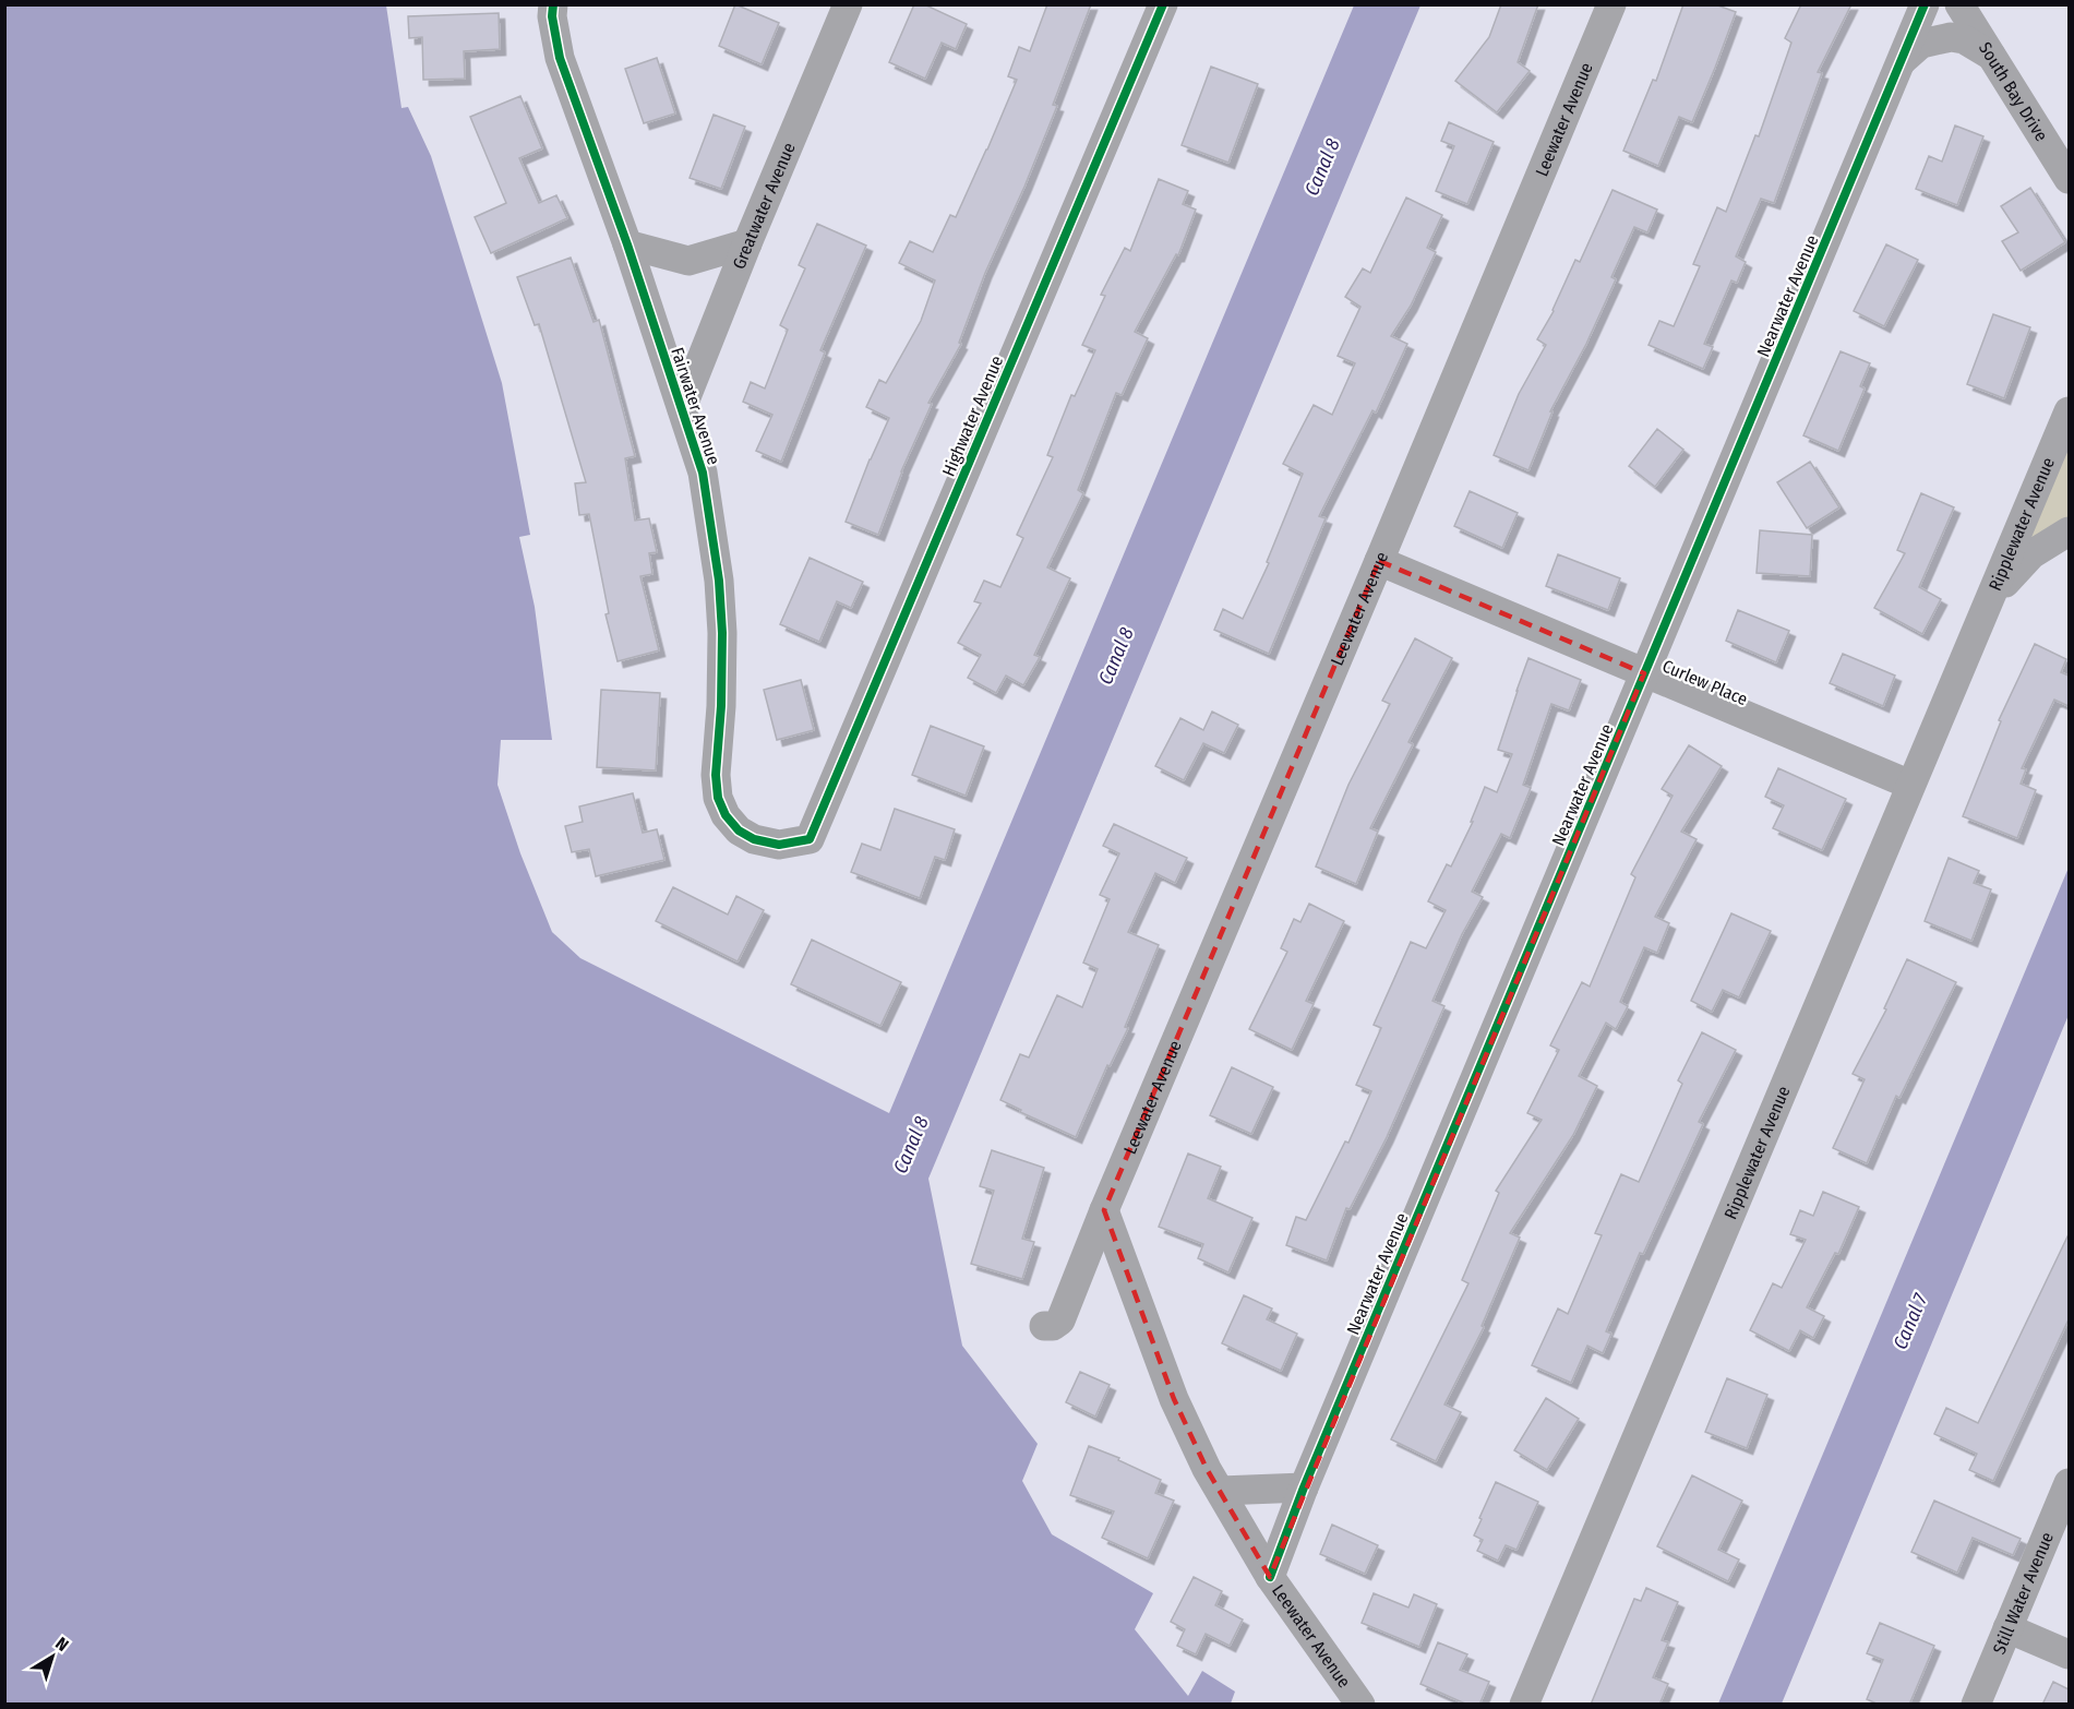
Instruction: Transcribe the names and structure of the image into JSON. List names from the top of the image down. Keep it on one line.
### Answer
{"streets":{"street":["South Bay Drive","Leewater Avenue","Greatwater Avenue","Nearwater Avenue","Fairwater Avenue","Highwater Avenue","Ripplewater Avenue","Curlew Place","Still Water Avenue"]},"crossings":[["Leewater Avenue","Nearwater Avenue"],["Leewater Avenue","Curlew Place"],["Greatwater Avenue","Fairwater Avenue"],["Nearwater Avenue","Curlew Place"],["Fairwater Avenue","Highwater Avenue"],["Ripplewater Avenue","Curlew Place"]],"water":["Canal 8","Canal 7"],"north":"top right"}
